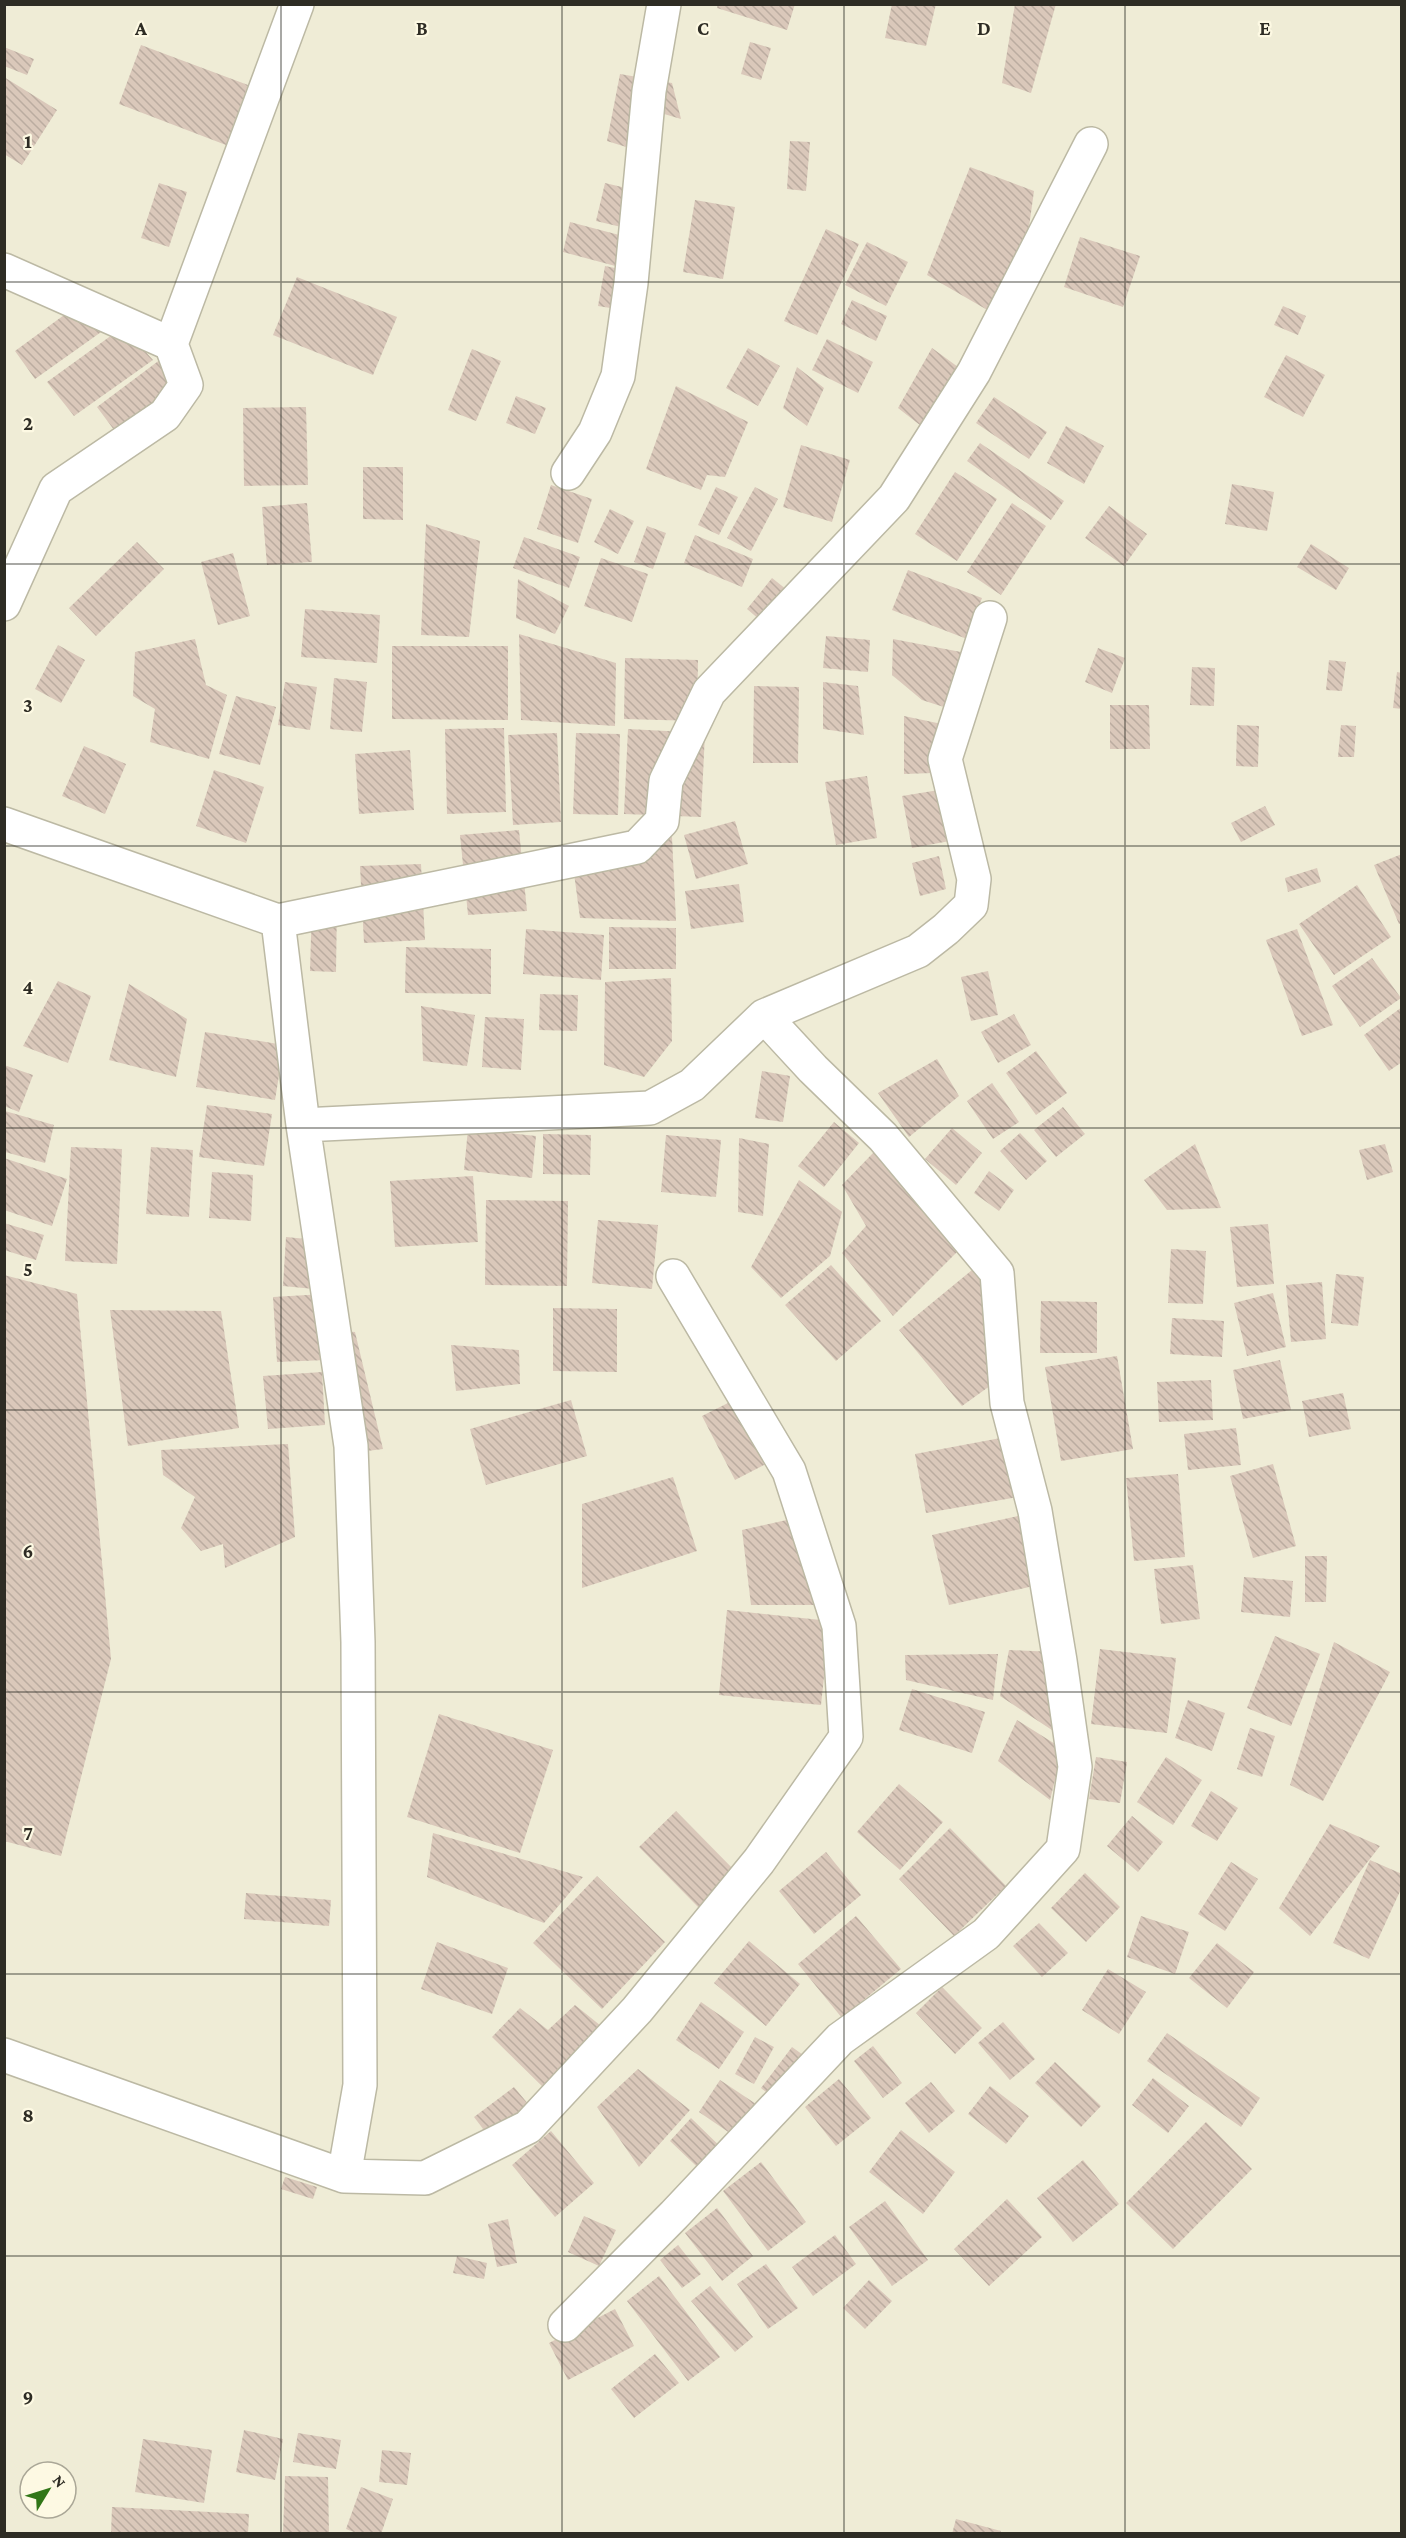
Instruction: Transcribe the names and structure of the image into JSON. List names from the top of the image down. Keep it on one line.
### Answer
{"north":"top right","grid":{"columns":["A","B","C","D","E"],"rows":["1","2","3","4","5","6","7","8","9"]}}
